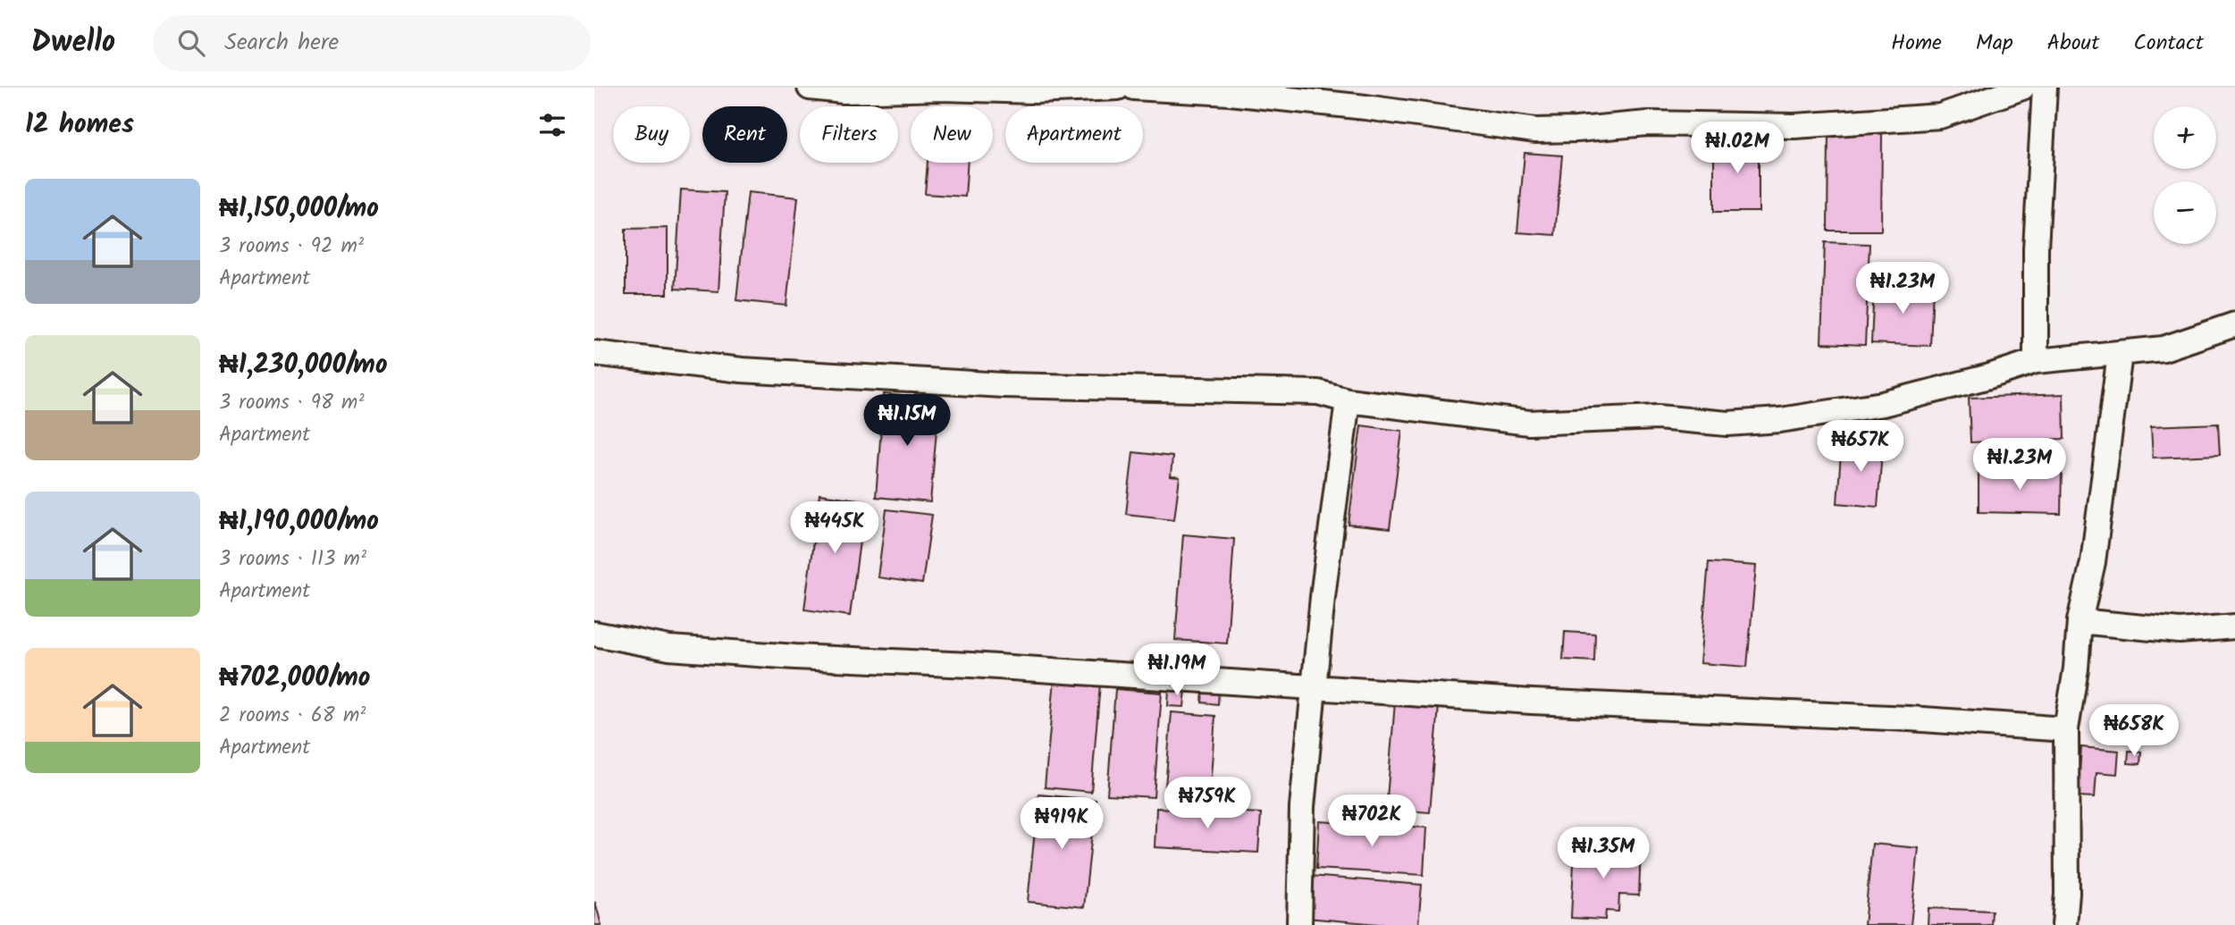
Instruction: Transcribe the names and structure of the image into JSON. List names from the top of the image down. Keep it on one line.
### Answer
{"page":{"header":"Dwello","search":"Search here","nav":["Home","Map","About","Contact"],"heading":"12 homes","map_buttons":["+","−"],"chip":["Buy","Rent","Filters","New","Apartment"],"price":["₦1.02M","₦1.23M","₦1.15M","₦657K","₦1.23M","₦445K","₦1.19M","₦658K","₦759K","₦702K","₦919K","₦1.35M"],"list":[{"name":"₦1,150,000/mo","note":"3 rooms · 92 m² · Apartment"},{"name":"₦1,230,000/mo","note":"3 rooms · 98 m² · Apartment"},{"name":"₦1,190,000/mo","note":"3 rooms · 113 m² · Apartment"},{"name":"₦702,000/mo","note":"2 rooms · 68 m² · Apartment"}]}}
